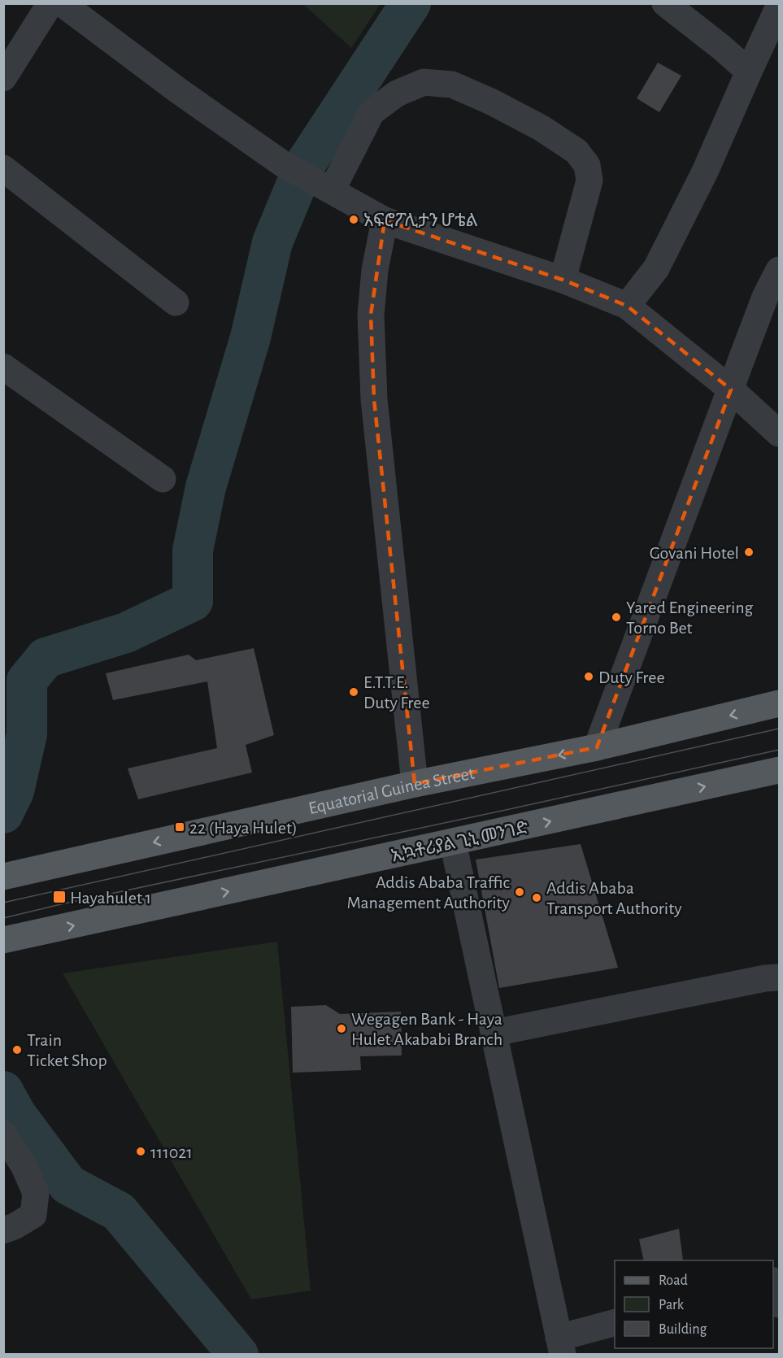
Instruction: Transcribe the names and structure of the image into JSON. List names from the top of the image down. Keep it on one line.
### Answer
{"streets":{"main road":["Equatorial Guinea Street","ኢኳቶሪያል ጊኒ መንገድ"]},"one_way":["Equatorial Guinea Street","ኢኳቶሪያል ጊኒ መንገድ"],"places":{"other":["አፍሮፖሊታን ሆቴል","Govani Hotel","Yared Engineering Torno Bet","Duty Free","E.T.T.E. Duty Free","Addis Ababa Traffic Management Authority","Addis Ababa Transport Authority","Wegagen Bank - Haya Hulet Akababi Branch","Train Ticket Shop","111021"],"transit":["22 (Haya Hulet)","Hayahulet 1"]},"legend":["Road","Park","Building"]}
